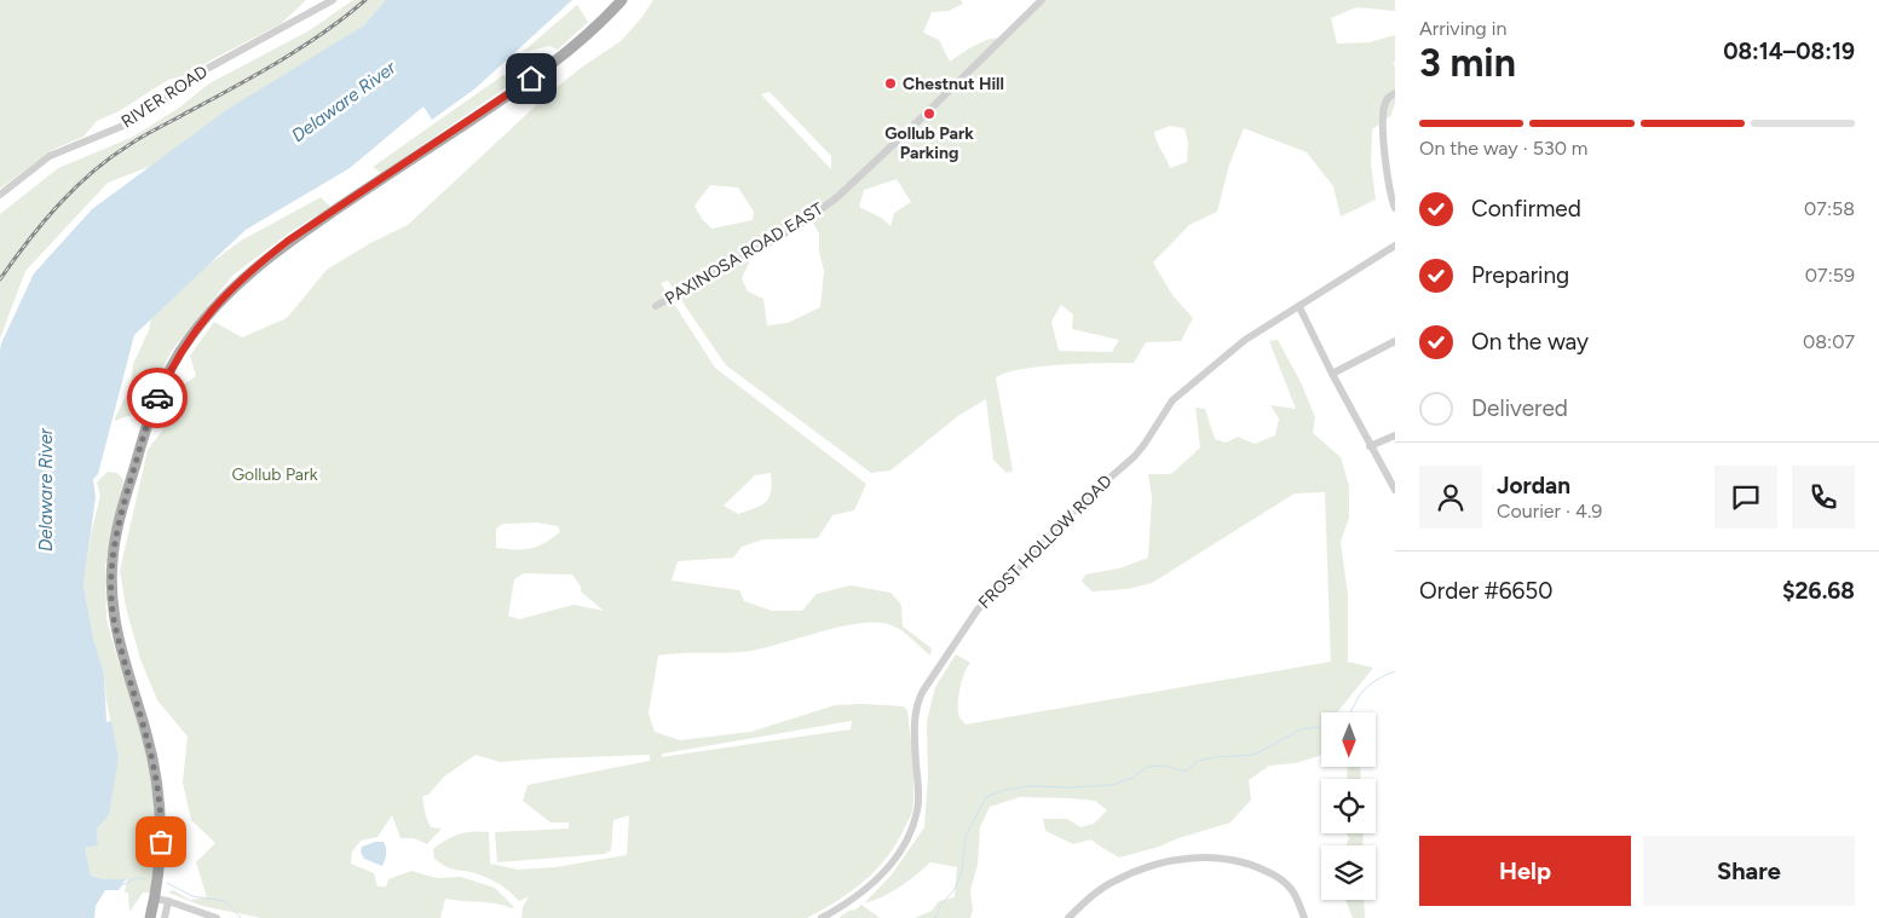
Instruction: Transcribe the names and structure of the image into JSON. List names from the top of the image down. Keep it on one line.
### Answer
{"streets":{"street":["RIVER ROAD","PAXINOSA ROAD EAST","FROST HOLLOW ROAD"]},"water":["Delaware River"],"parks":["Gollub Park"],"places":["Chestnut Hill","Gollub Park Parking"],"north":"bottom","page":{"heading":["3 min","Arriving in","08:14–08:19"],"panel":["Jordan","Courier · 4.9","Order #6650","$26.68"],"bar":"On the way · 530 m","list":[["Confirmed","07:58"],["Preparing","07:59"],["On the way","08:07"],"Delivered"],"buttons":["Help","Share"]}}
